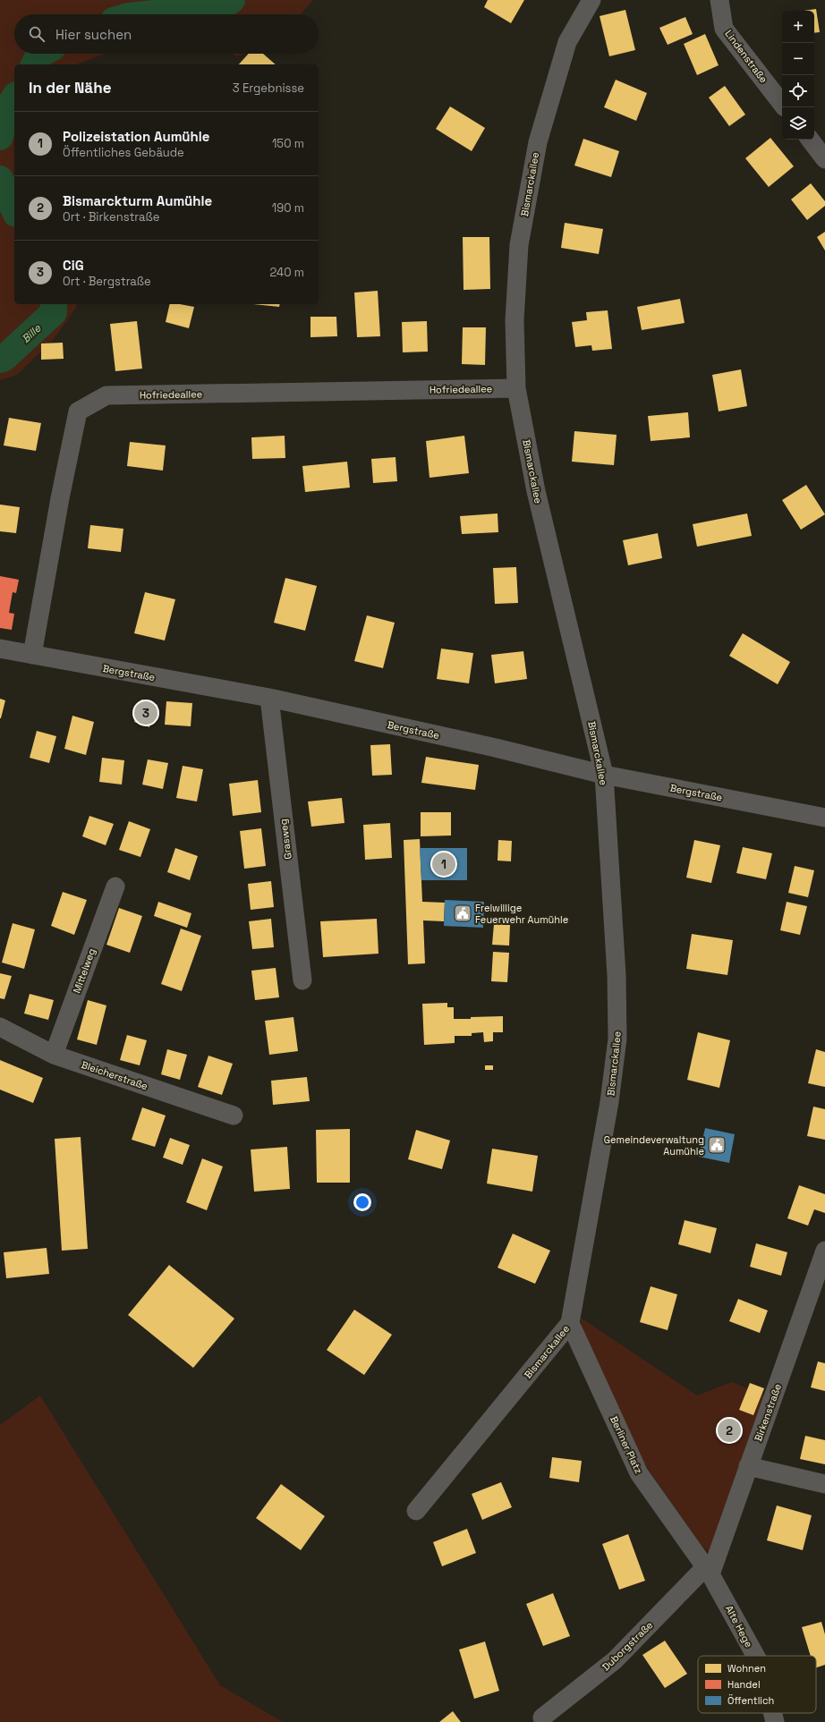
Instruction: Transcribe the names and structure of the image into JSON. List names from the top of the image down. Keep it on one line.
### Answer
{"streets":{"street":["Lindenstraße","Bismarckallee","Hofriedeallee","Bergstraße","Grasweg","Mittelweg","Bleicherstraße","Birkenstraße","Berliner Platz","Alte Hege","Duborgstraße"]},"crossings":[["Bismarckallee","Hofriedeallee"],["Bismarckallee","Bergstraße"],["Bismarckallee","Berliner Platz"],["Hofriedeallee","Bergstraße"],["Bergstraße","Grasweg"],["Mittelweg","Bleicherstraße"],["Birkenstraße","Berliner Platz"],["Birkenstraße","Alte Hege"],["Birkenstraße","Duborgstraße"],["Berliner Platz","Alte Hege"],["Berliner Platz","Duborgstraße"],["Alte Hege","Duborgstraße"]],"water":["Bille"],"places":{"public building":["Freiwillige Feuerwehr Aumühle","Gemeindeverwaltung Aumühle"]},"legend":["Wohnen","Handel","Öffentlich"],"page":{"map_buttons":["+","−"],"search":"Hier suchen","heading":["In der Nähe","3 Ergebnisse"],"list":[{"mark":"1","name":"Polizeistation Aumühle","note":"Öffentliches Gebäude","value":"150 m"},{"mark":"2","name":"Bismarckturm Aumühle","note":"Ort · Birkenstraße","value":"190 m"},{"mark":"3","name":"CiG","note":"Ort · Bergstraße","value":"240 m"}],"pins":["3","1","2"]}}
